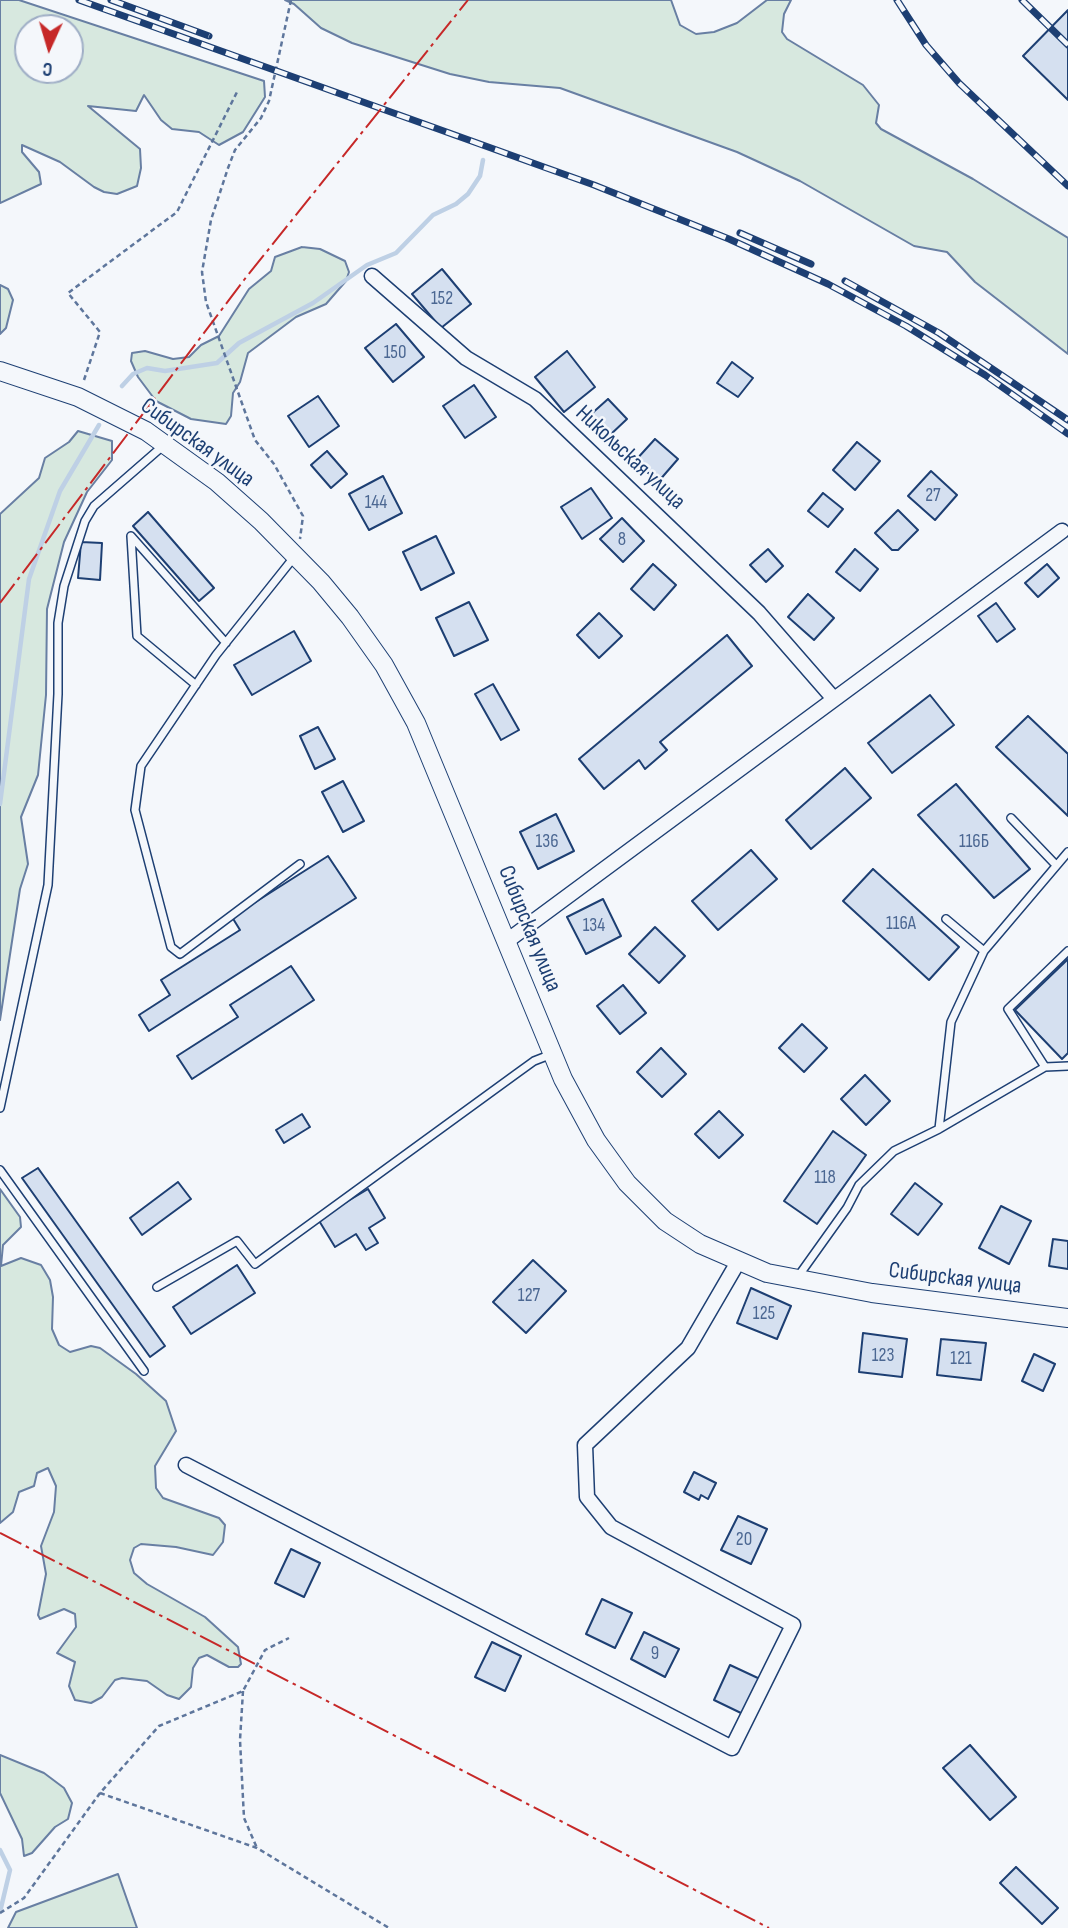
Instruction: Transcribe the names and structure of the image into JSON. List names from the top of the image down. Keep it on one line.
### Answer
{"streets":{"street":["Сибирская улица","Никольская улица"]},"house_numbers":["152","150","27","144","8","136","116Б","116А","134","118","127","125","123","121","20","9"],"north":"bottom"}
